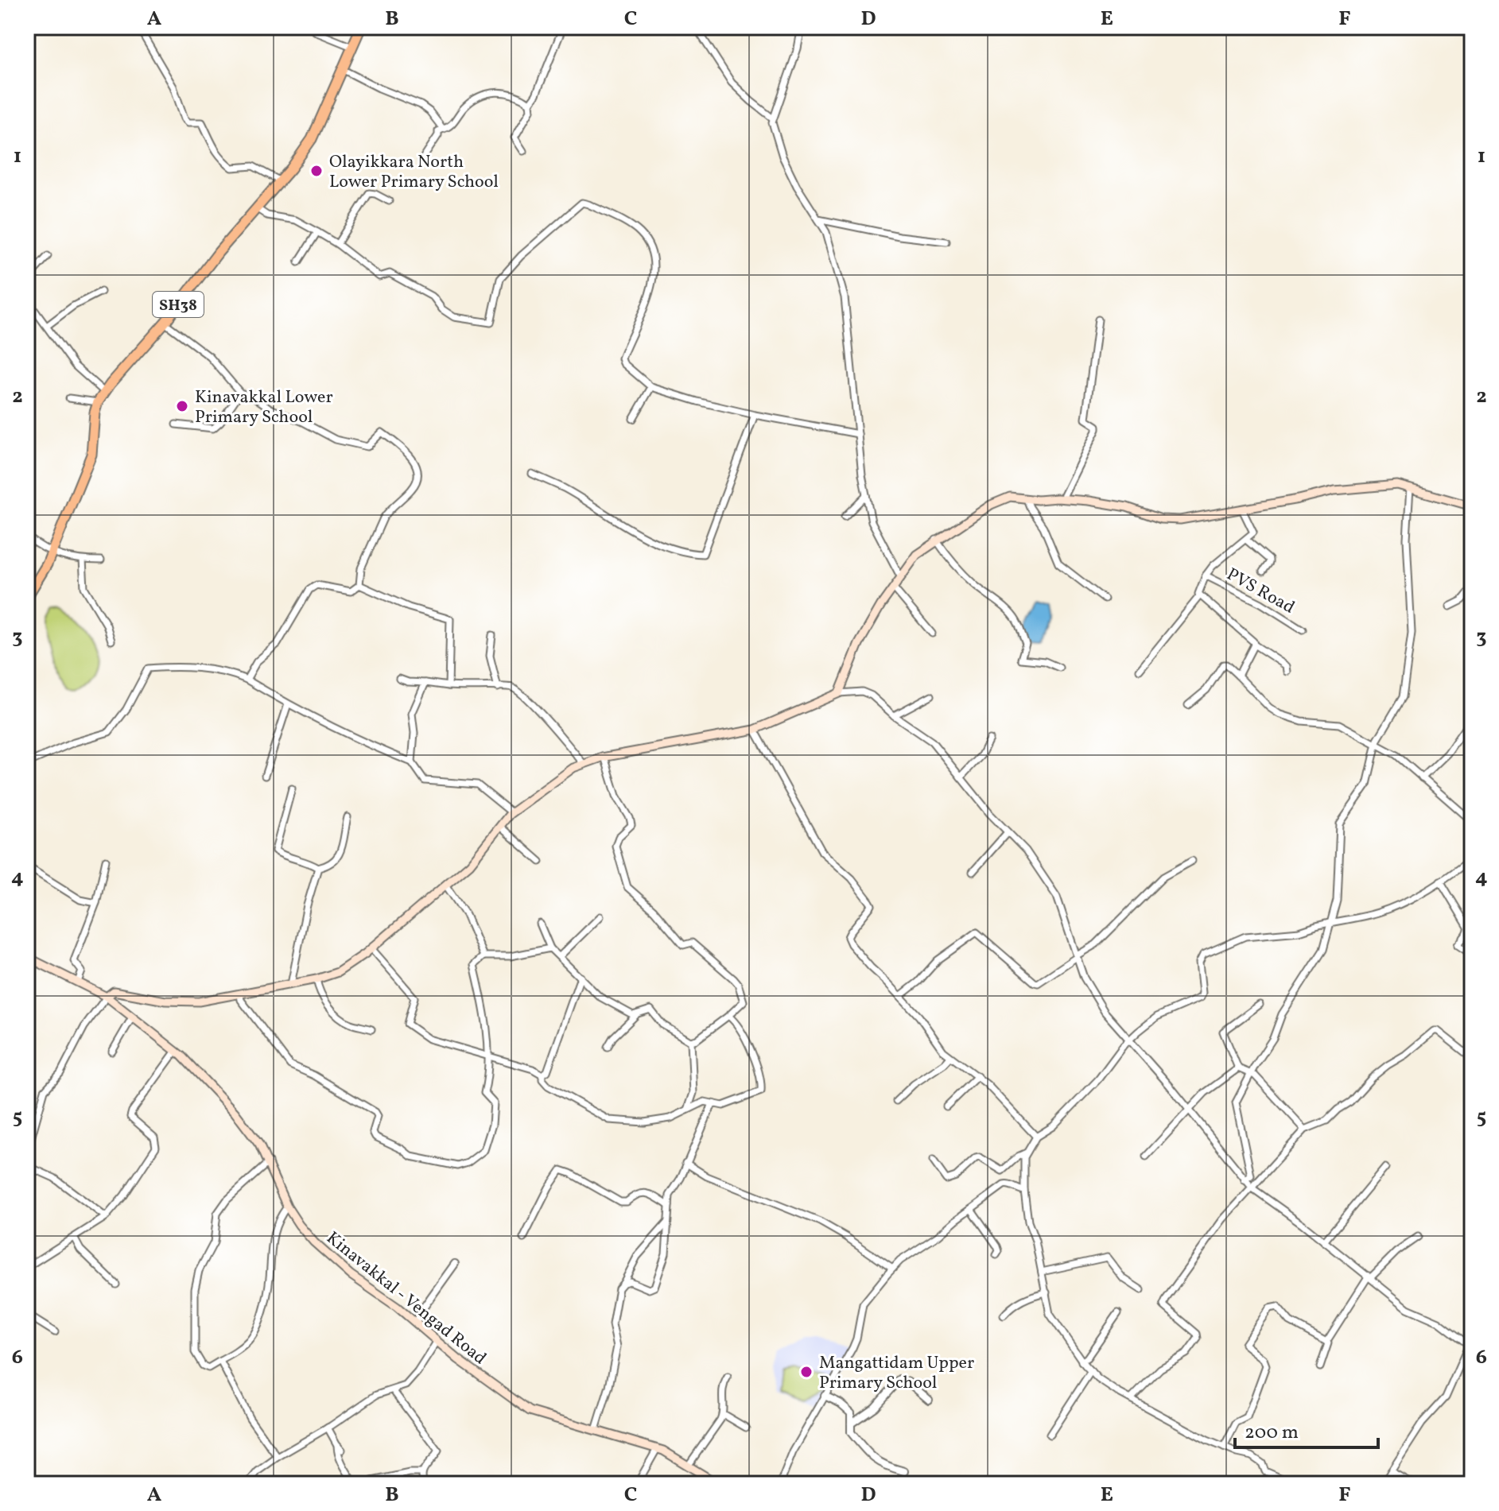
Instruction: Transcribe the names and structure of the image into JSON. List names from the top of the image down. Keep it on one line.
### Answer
{"streets":{"main road":["SH38","Kinavakkal - Vengad Road"],"street":["PVS Road"]},"places":["Olayikkara North Lower Primary School","Kinavakkal Lower Primary School","Mangattidam Upper Primary School"],"scale_bar":"200 m","grid":{"columns":["A","B","C","D","E","F"],"rows":["1","2","3","4","5","6"]}}
